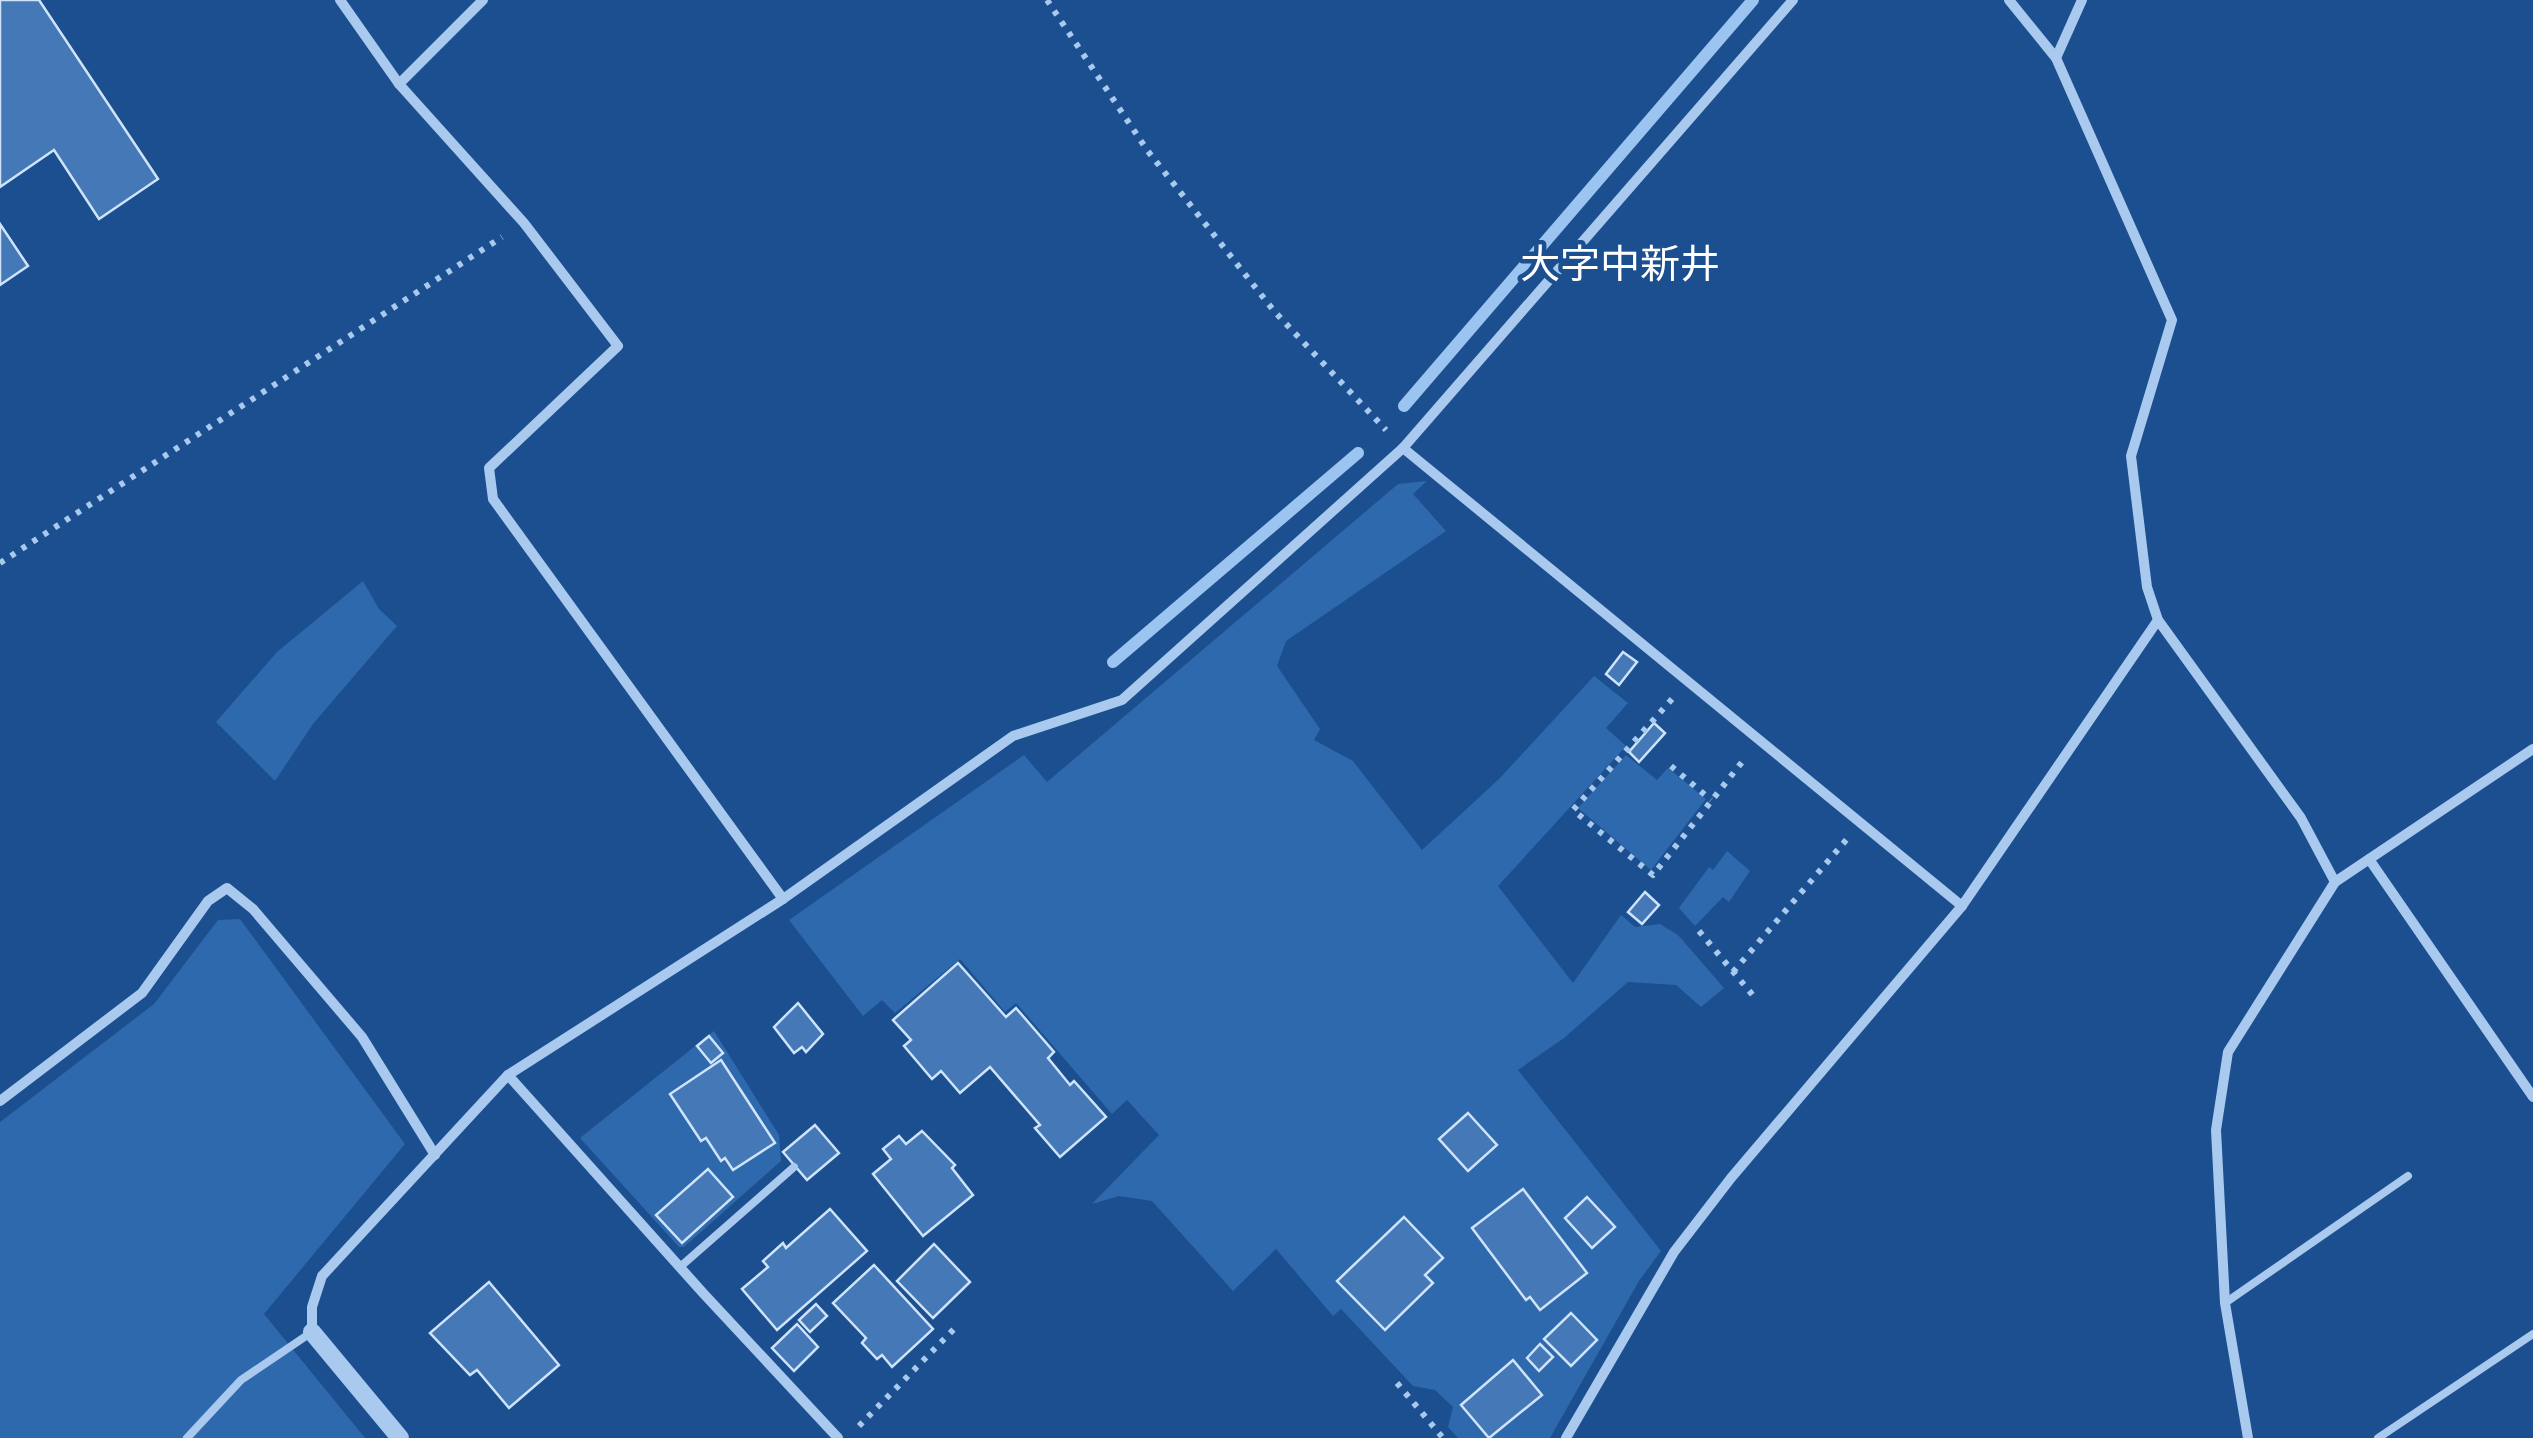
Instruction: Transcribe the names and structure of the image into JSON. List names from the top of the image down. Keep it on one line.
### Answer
{"districts":["大字中新井"]}
